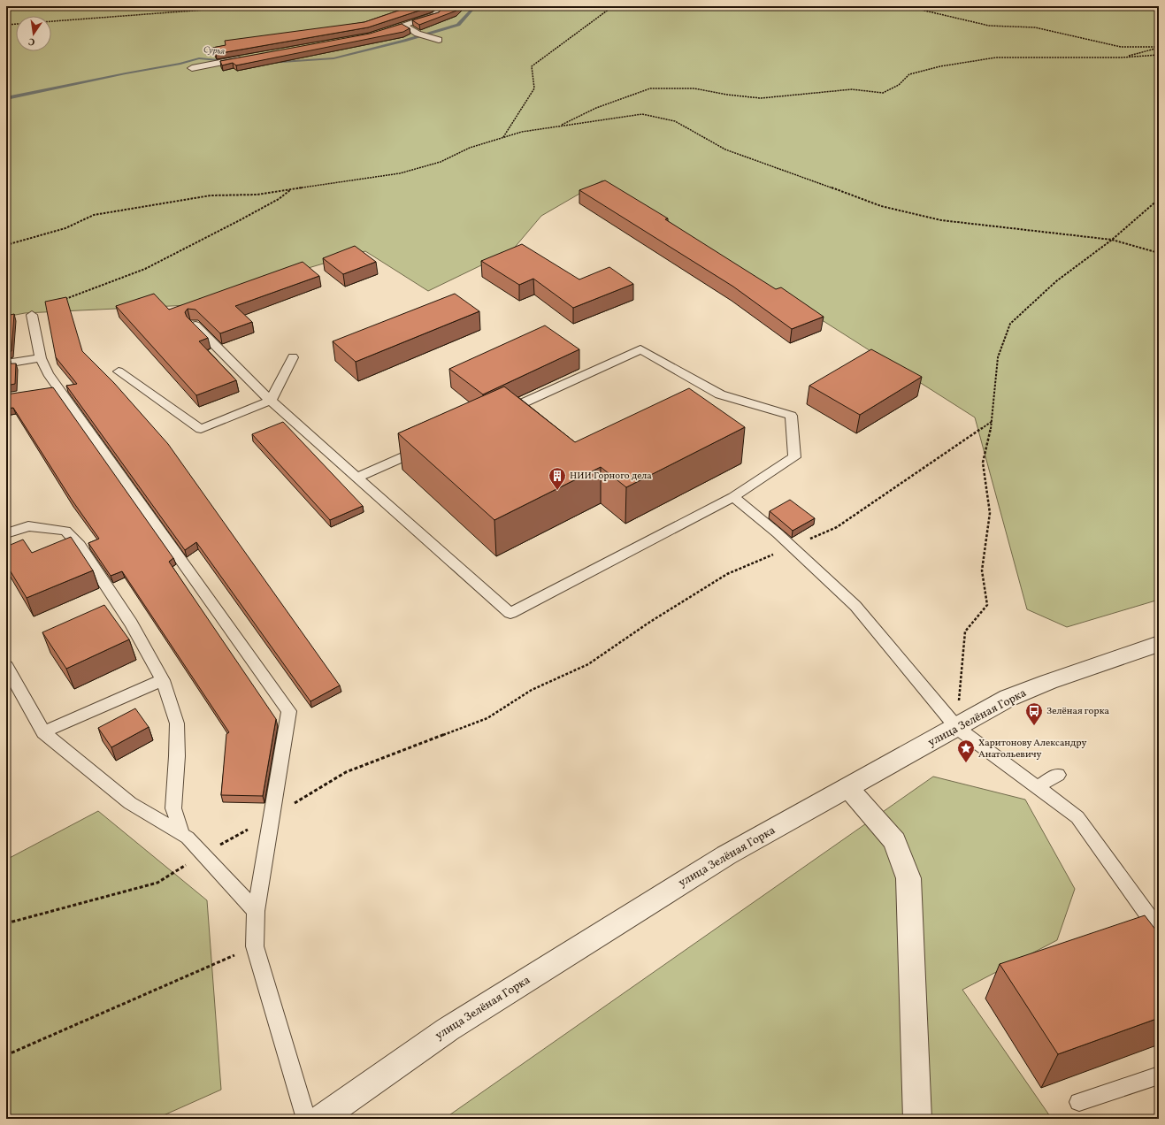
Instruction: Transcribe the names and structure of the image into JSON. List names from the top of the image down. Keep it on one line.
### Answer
{"streets":{"street":["улица Зелёная Горка"]},"water":["Сурья"],"places":{"building":["НИИ Горного дела"],"bus stop":["Зелёная горка"],"place":["Харитонову Александру Анатольевичу"]},"north":"bottom"}
